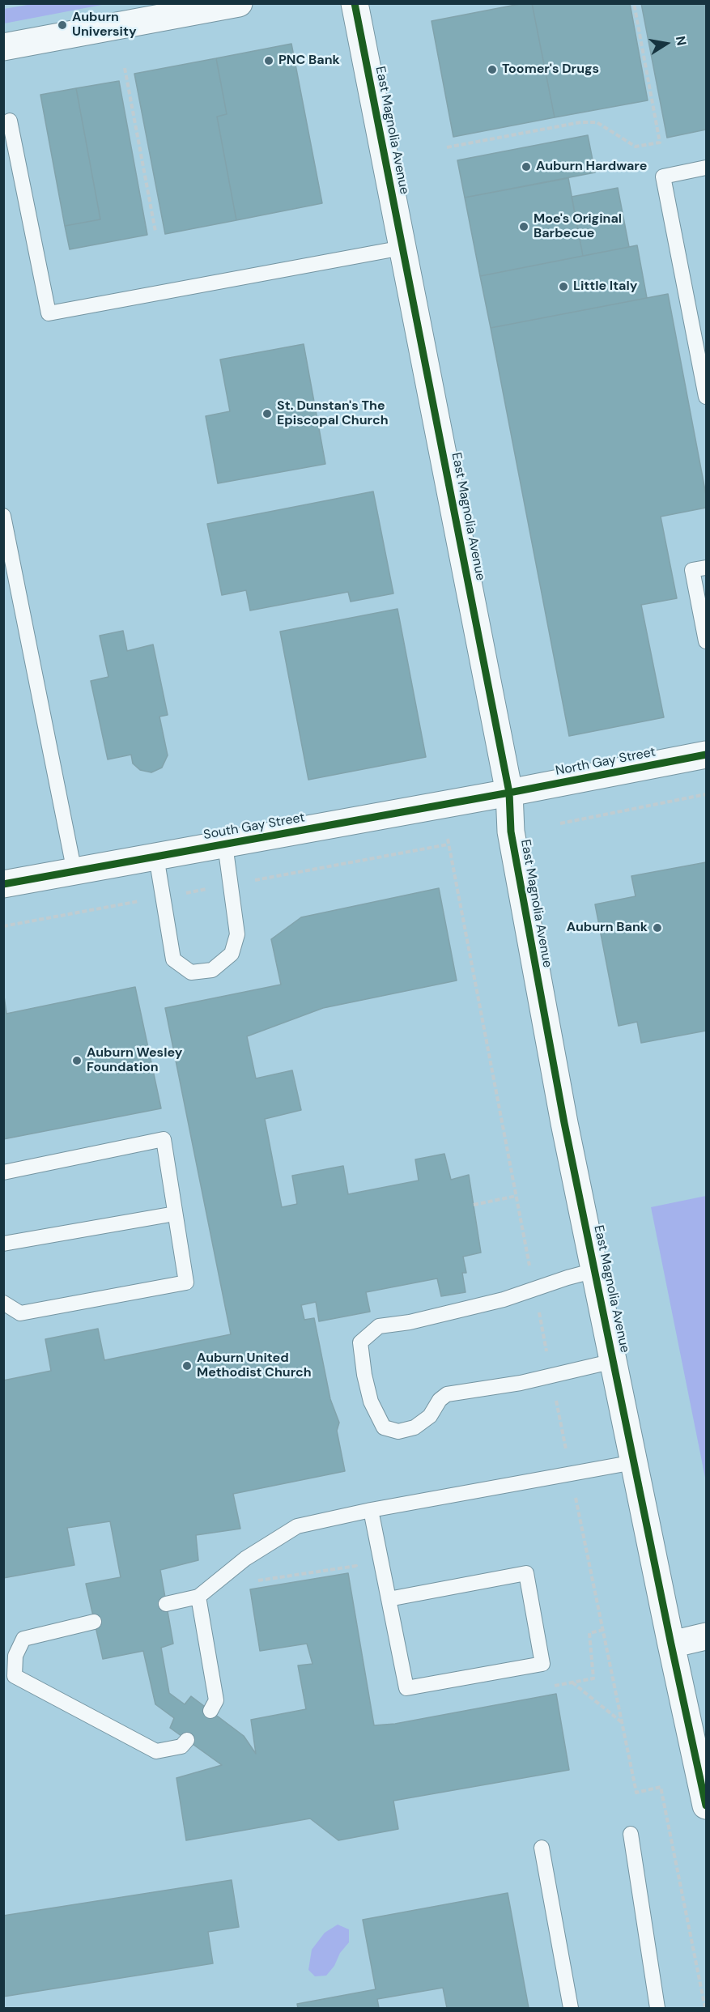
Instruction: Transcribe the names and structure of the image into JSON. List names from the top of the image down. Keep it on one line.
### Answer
{"streets":{"street":["East Magnolia Avenue","North Gay Street","South Gay Street"]},"crossings":[["East Magnolia Avenue","North Gay Street"],["East Magnolia Avenue","South Gay Street"],["North Gay Street","South Gay Street"]],"places":["Auburn University","PNC Bank","Toomer's Drugs","Auburn Hardware","Moe's Original Barbecue","Little Italy","St. Dunstan's The Episcopal Church","Auburn Bank","Auburn Wesley Foundation","Auburn United Methodist Church"],"north":"right"}
